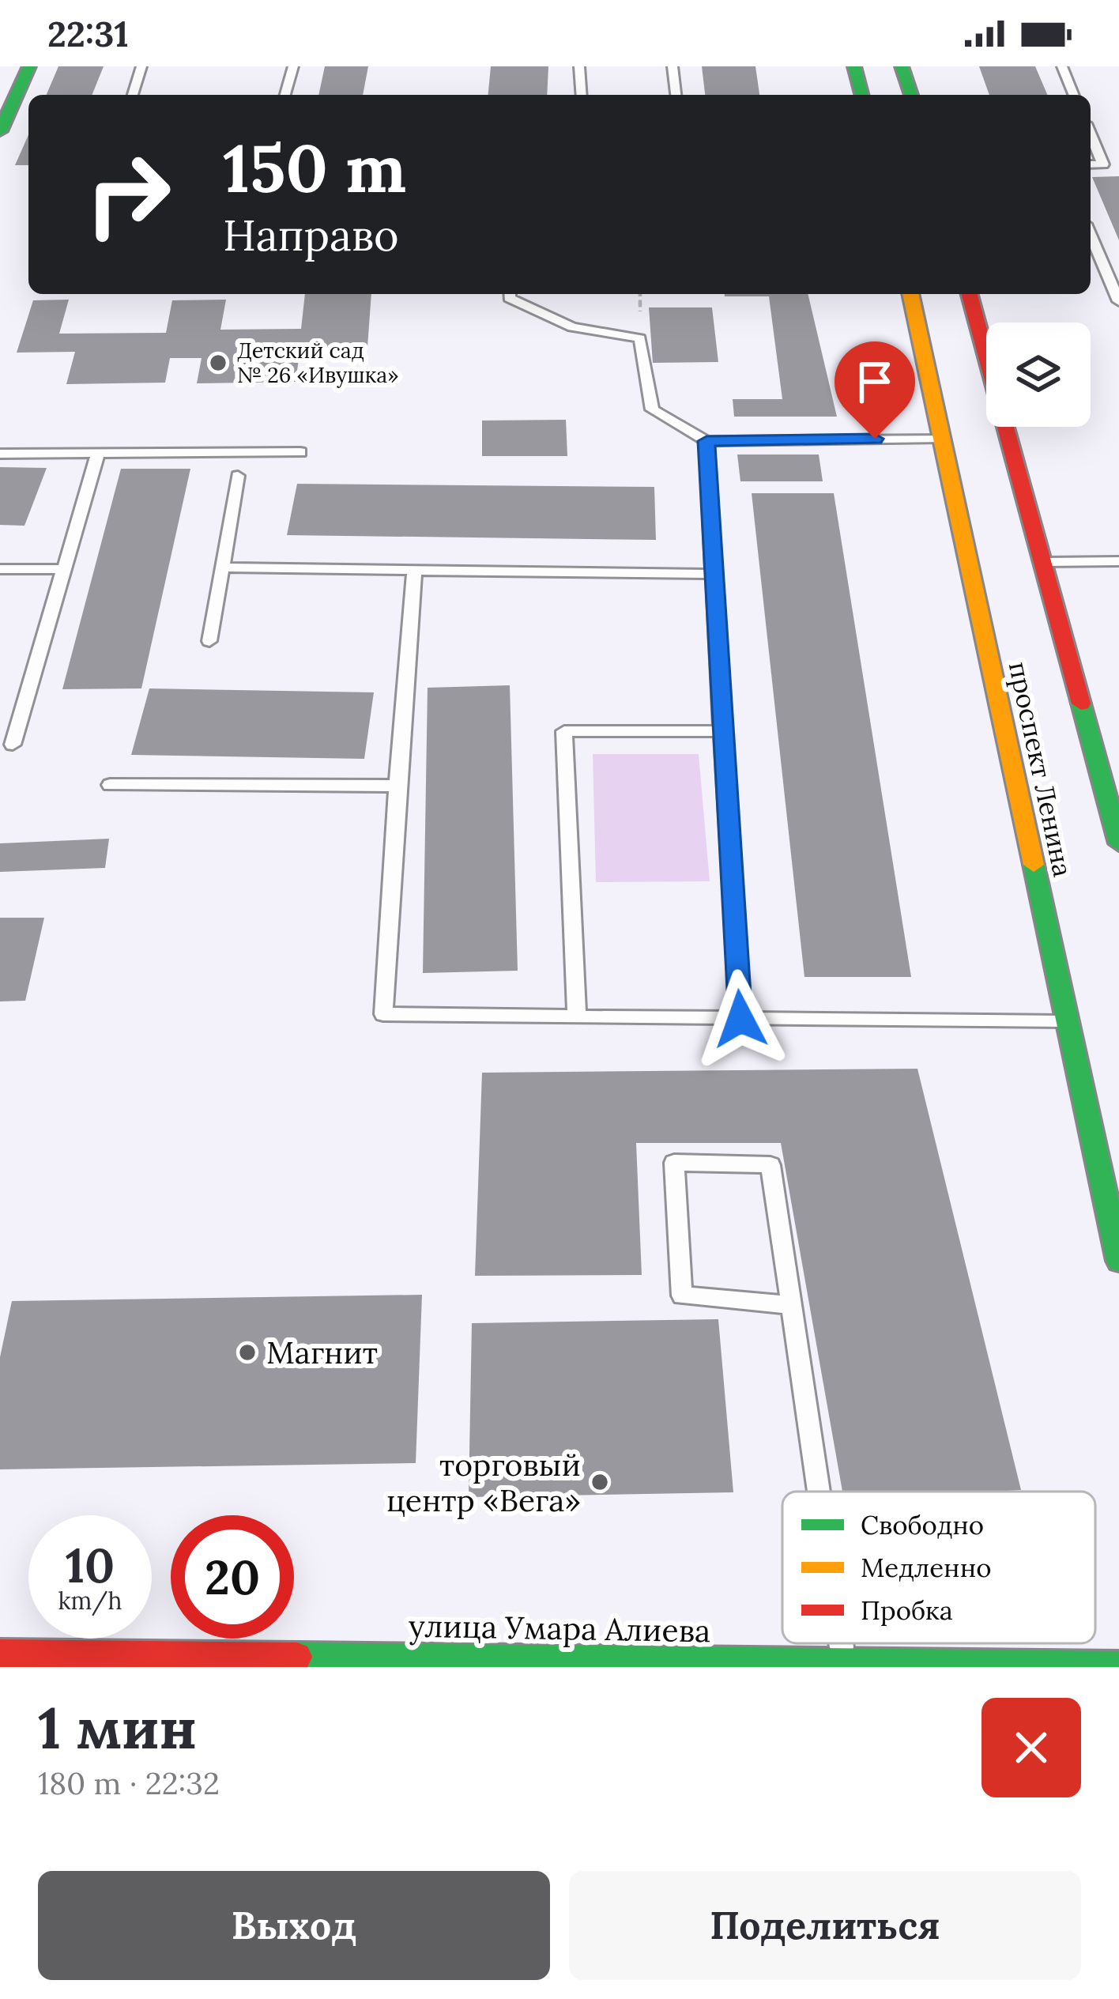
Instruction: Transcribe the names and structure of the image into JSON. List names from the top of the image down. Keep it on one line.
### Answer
{"streets":{"main road":["проспект Ленина","улица Умара Алиева"]},"places":["Детский сад № 26 «Ивушка»","Магнит","торговый центр «Вега»"],"legend":["Свободно","Медленно","Пробка"],"page":{"status":"22:31","turn":["150 m","Направо"],"speed":"10 km/h","limit":"20","heading":["1 мин","180 m · 22:32"],"buttons":["Выход","Поделиться"]}}
